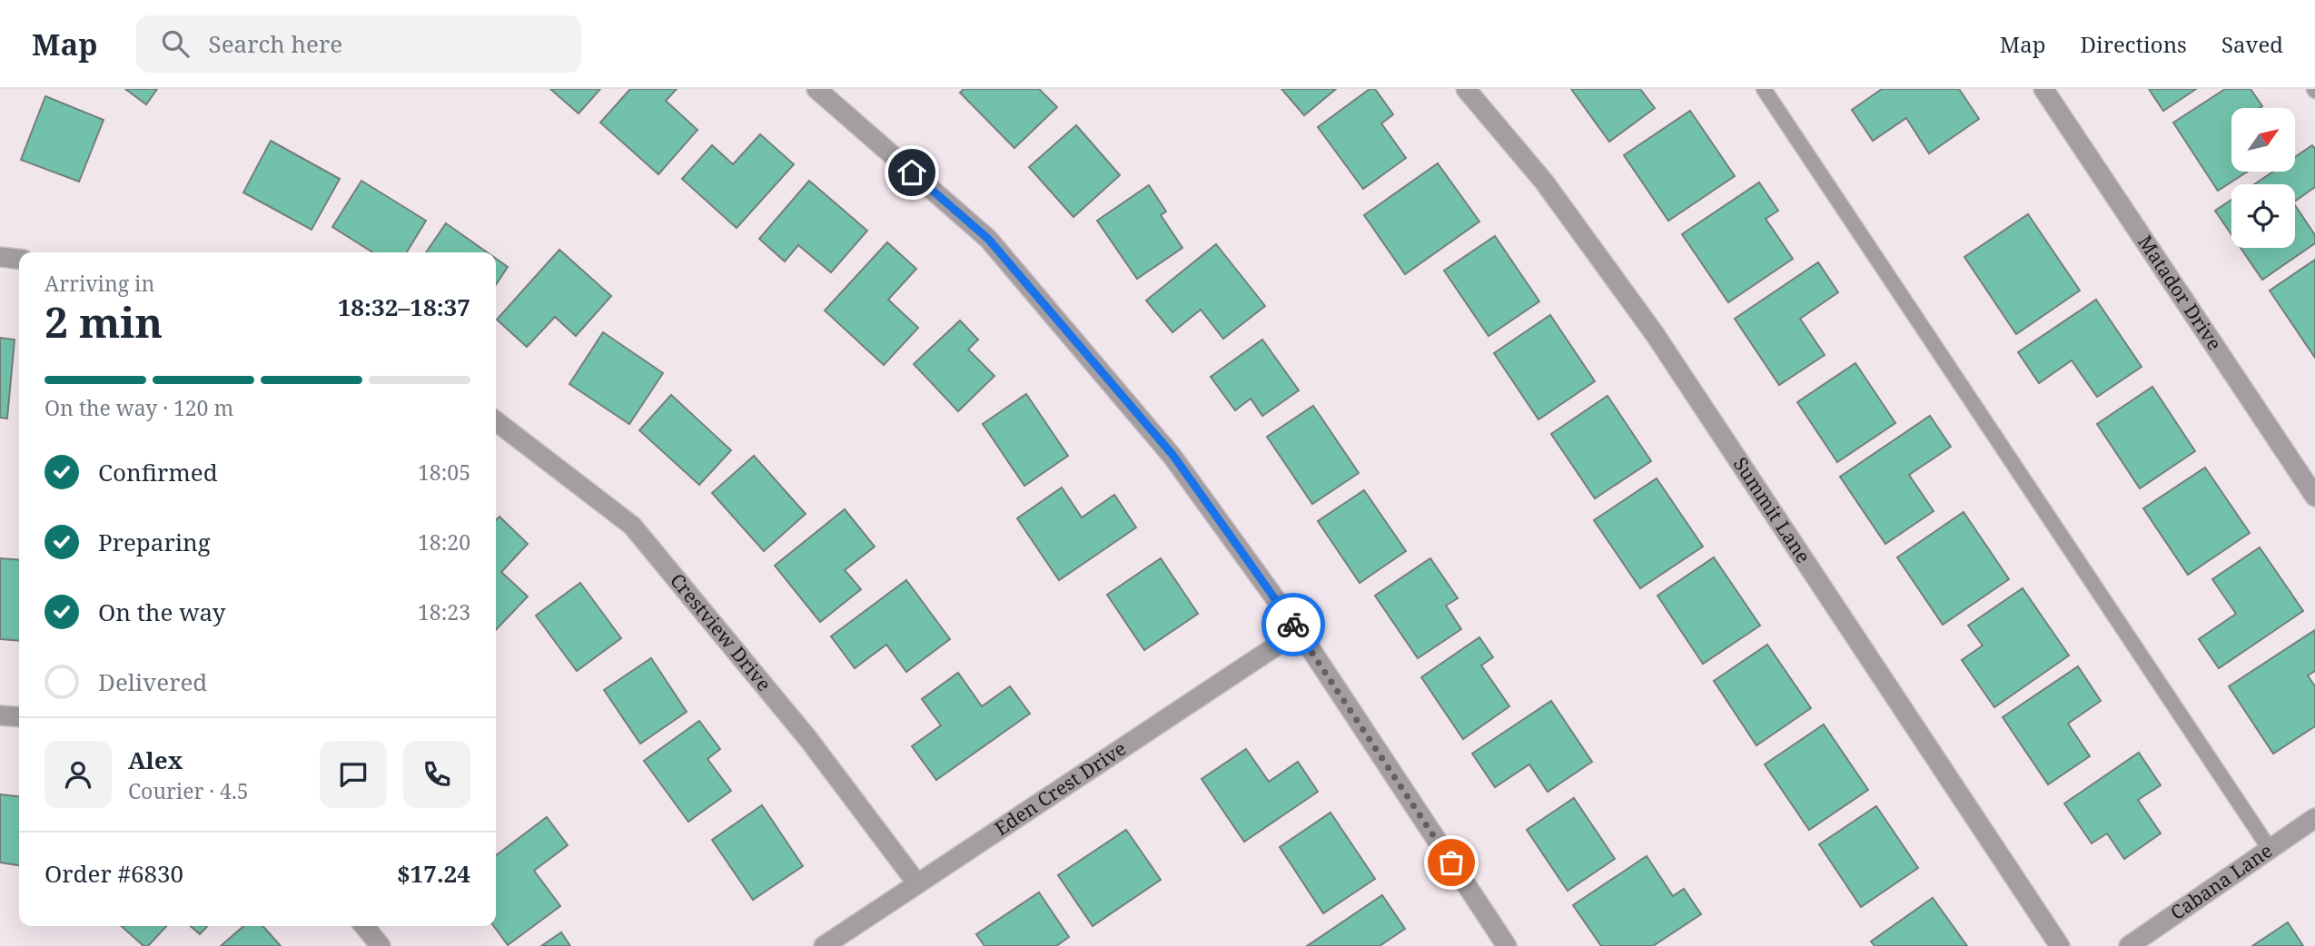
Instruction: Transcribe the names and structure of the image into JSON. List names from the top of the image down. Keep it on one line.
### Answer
{"streets":{"street":["Matador Drive","Summit Lane","Crestview Drive","Eden Crest Drive","Cabana Lane"]},"crossings":[["Crestview Drive","Eden Crest Drive"]],"north":"top right","page":{"header":"Map","search":"Search here","nav":["Map","Directions","Saved"],"heading":["2 min","Arriving in","18:32–18:37"],"panel":["Alex","Courier · 4.5","Order #6830","$17.24"],"bar":"On the way · 120 m","list":[["Confirmed","18:05"],["Preparing","18:20"],["On the way","18:23"],"Delivered"]}}
